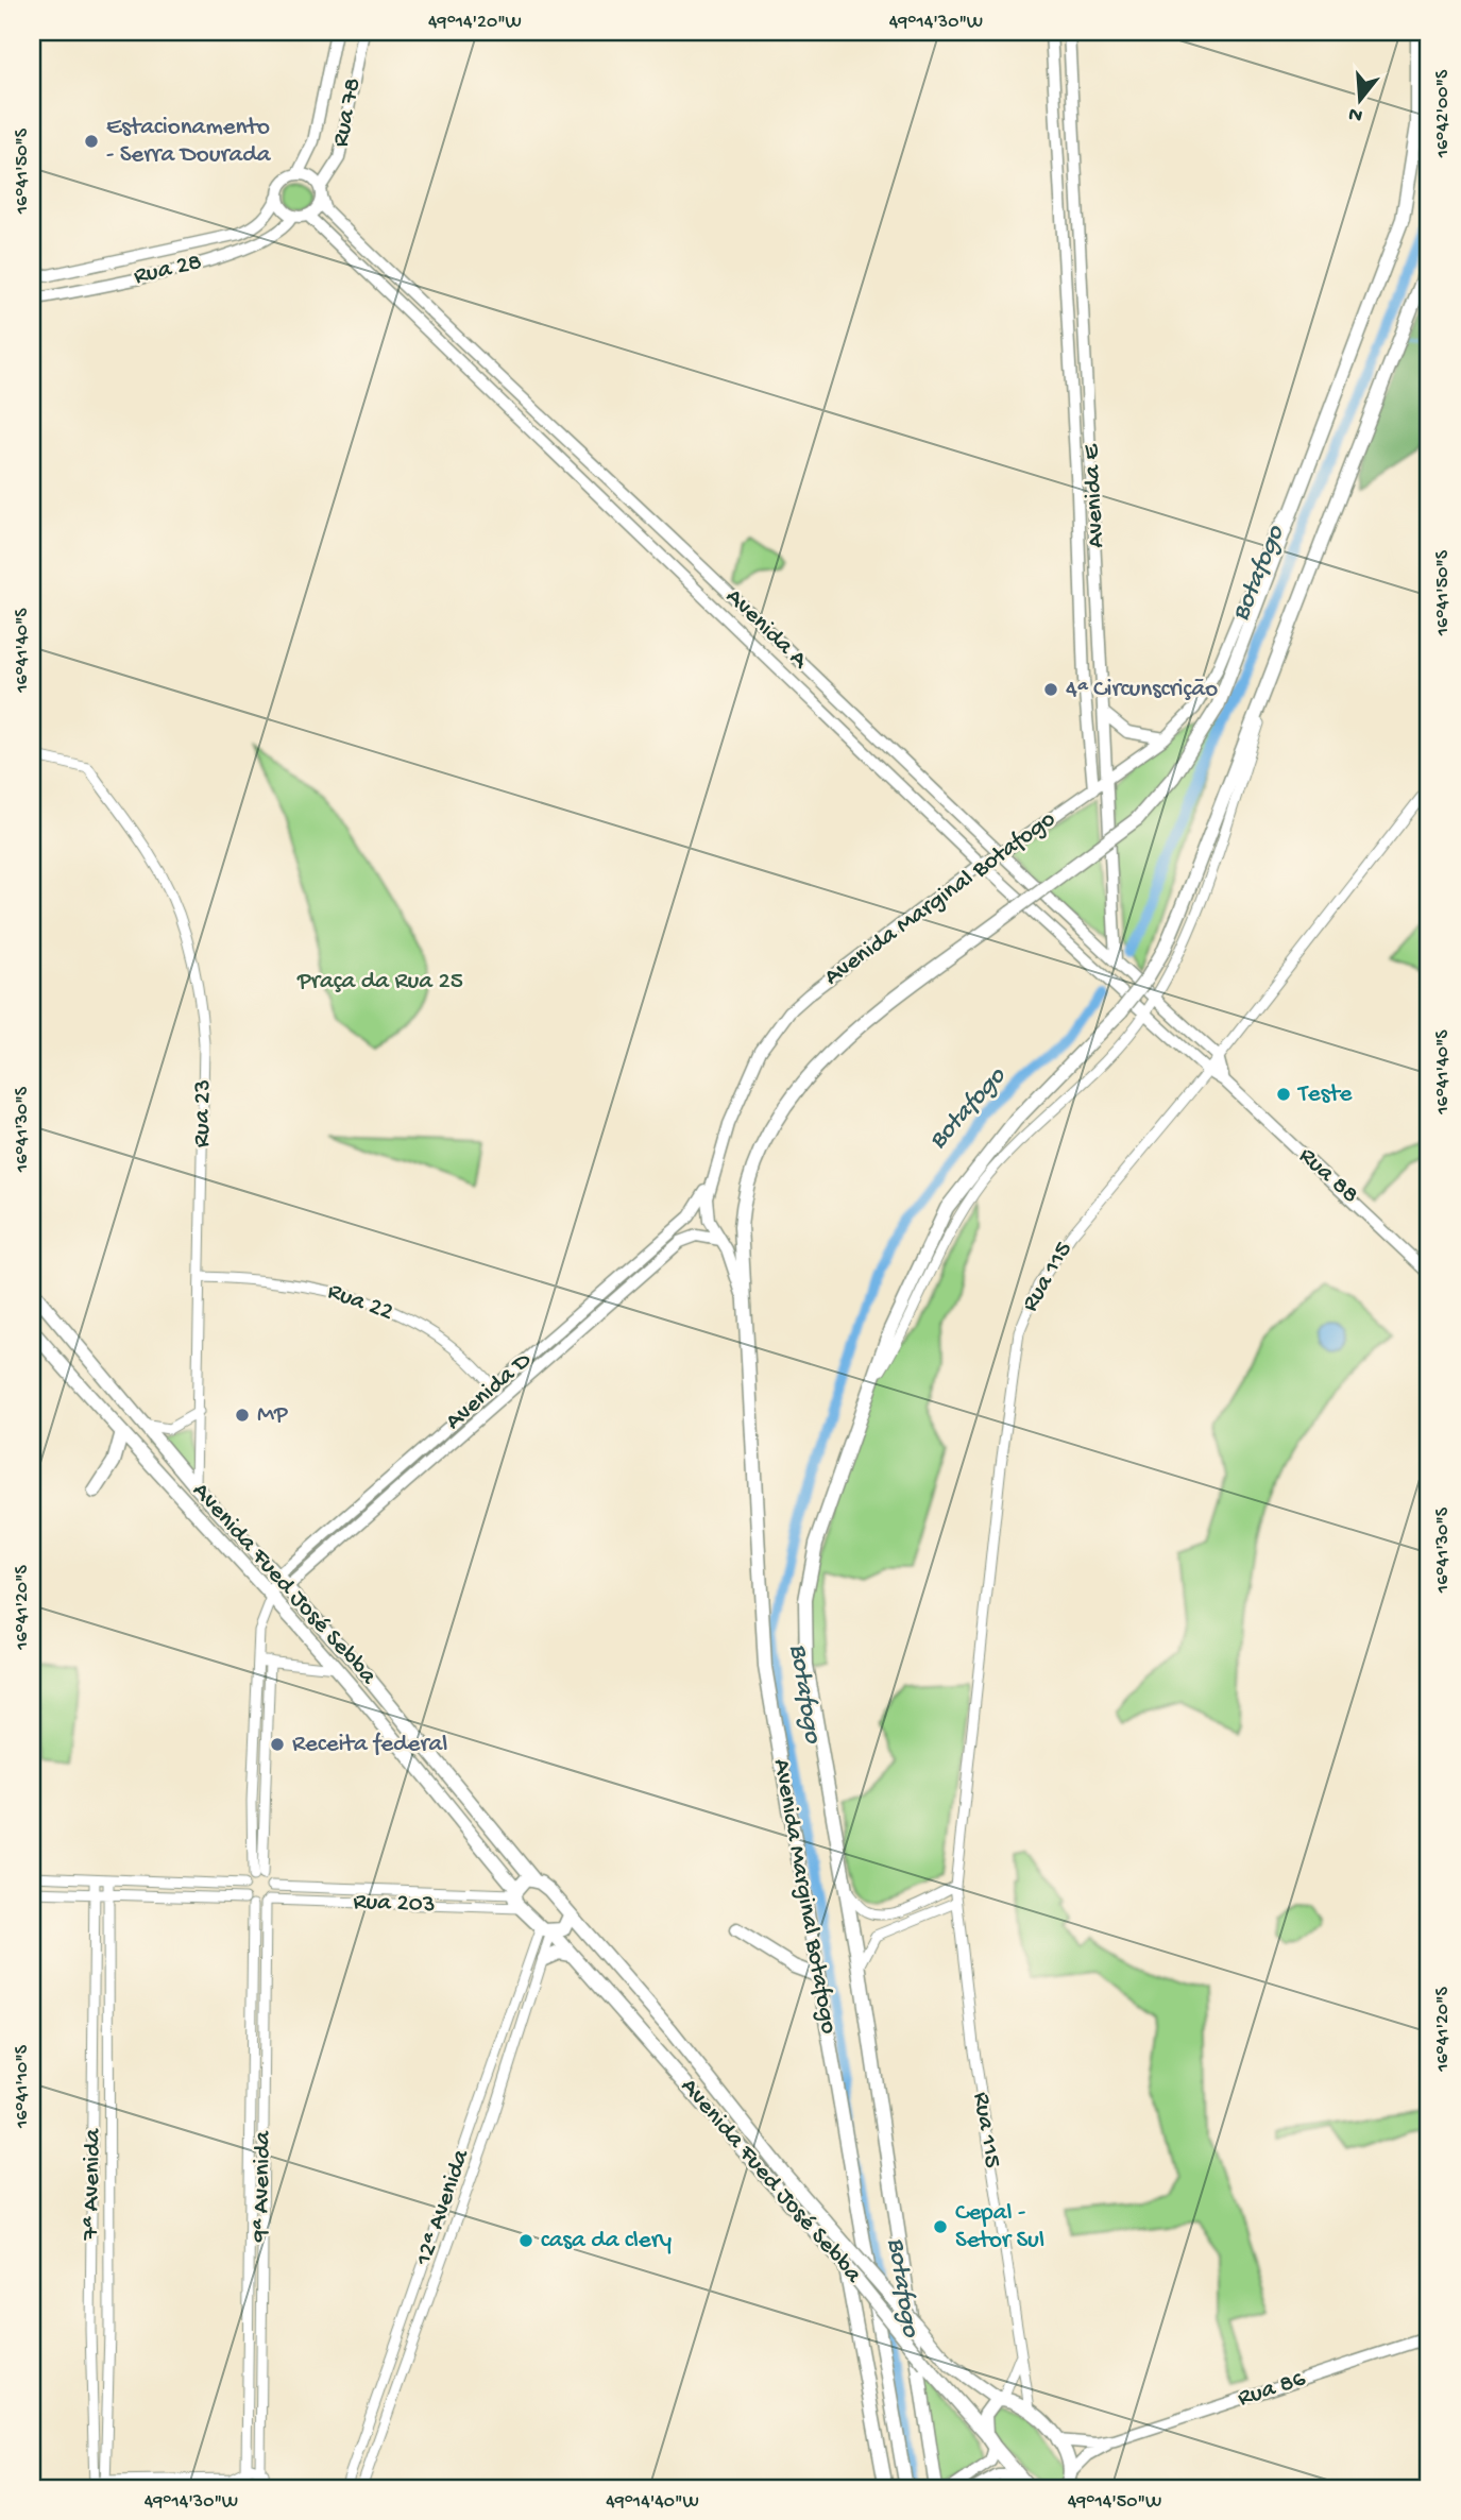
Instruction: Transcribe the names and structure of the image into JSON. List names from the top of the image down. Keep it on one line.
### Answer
{"streets":{"main road":["Rua 78","Rua 28","Avenida E","Avenida A","Avenida Marginal Botafogo","Rua 88","Avenida D","Avenida Fued José Sebba","Rua 86"],"street":["Rua 23","Rua 115","Rua 22","Rua 203","7ª Avenida","9ª Avenida","12ª Avenida"]},"crossings":[["Rua 78","Rua 28"],["Rua 78","Avenida A"],["Rua 28","Avenida A"],["Avenida E","Avenida A"],["Avenida E","Avenida Marginal Botafogo"],["Avenida A","Avenida Marginal Botafogo"],["Avenida A","Rua 88"],["Avenida A","Rua 115"],["Avenida Marginal Botafogo","Avenida D"],["Rua 23","Rua 22"],["Rua 23","Avenida Fued José Sebba"],["Rua 88","Rua 115"],["Rua 115","Avenida Fued José Sebba"],["Rua 22","Avenida D"],["Avenida D","Avenida Fued José Sebba"],["Avenida Fued José Sebba","Rua 203"],["Avenida Fued José Sebba","12ª Avenida"],["Rua 203","9ª Avenida"]],"water":["Botafogo"],"parks":["Praça da Rua 25"],"places":["Estacionamento - Serra Dourada","4ª Circunscrição","Teste","MP","Receita federal","Cepal - Setor Sul","casa da clery"],"north":"bottom","coordinates":["49°14'20\"W","49°14'30\"W","16°42'00\"S","16°41'50\"S","16°41'40\"S","16°41'30\"S","16°41'20\"S","16°41'10\"S","49°14'40\"W","49°14'50\"W"]}
